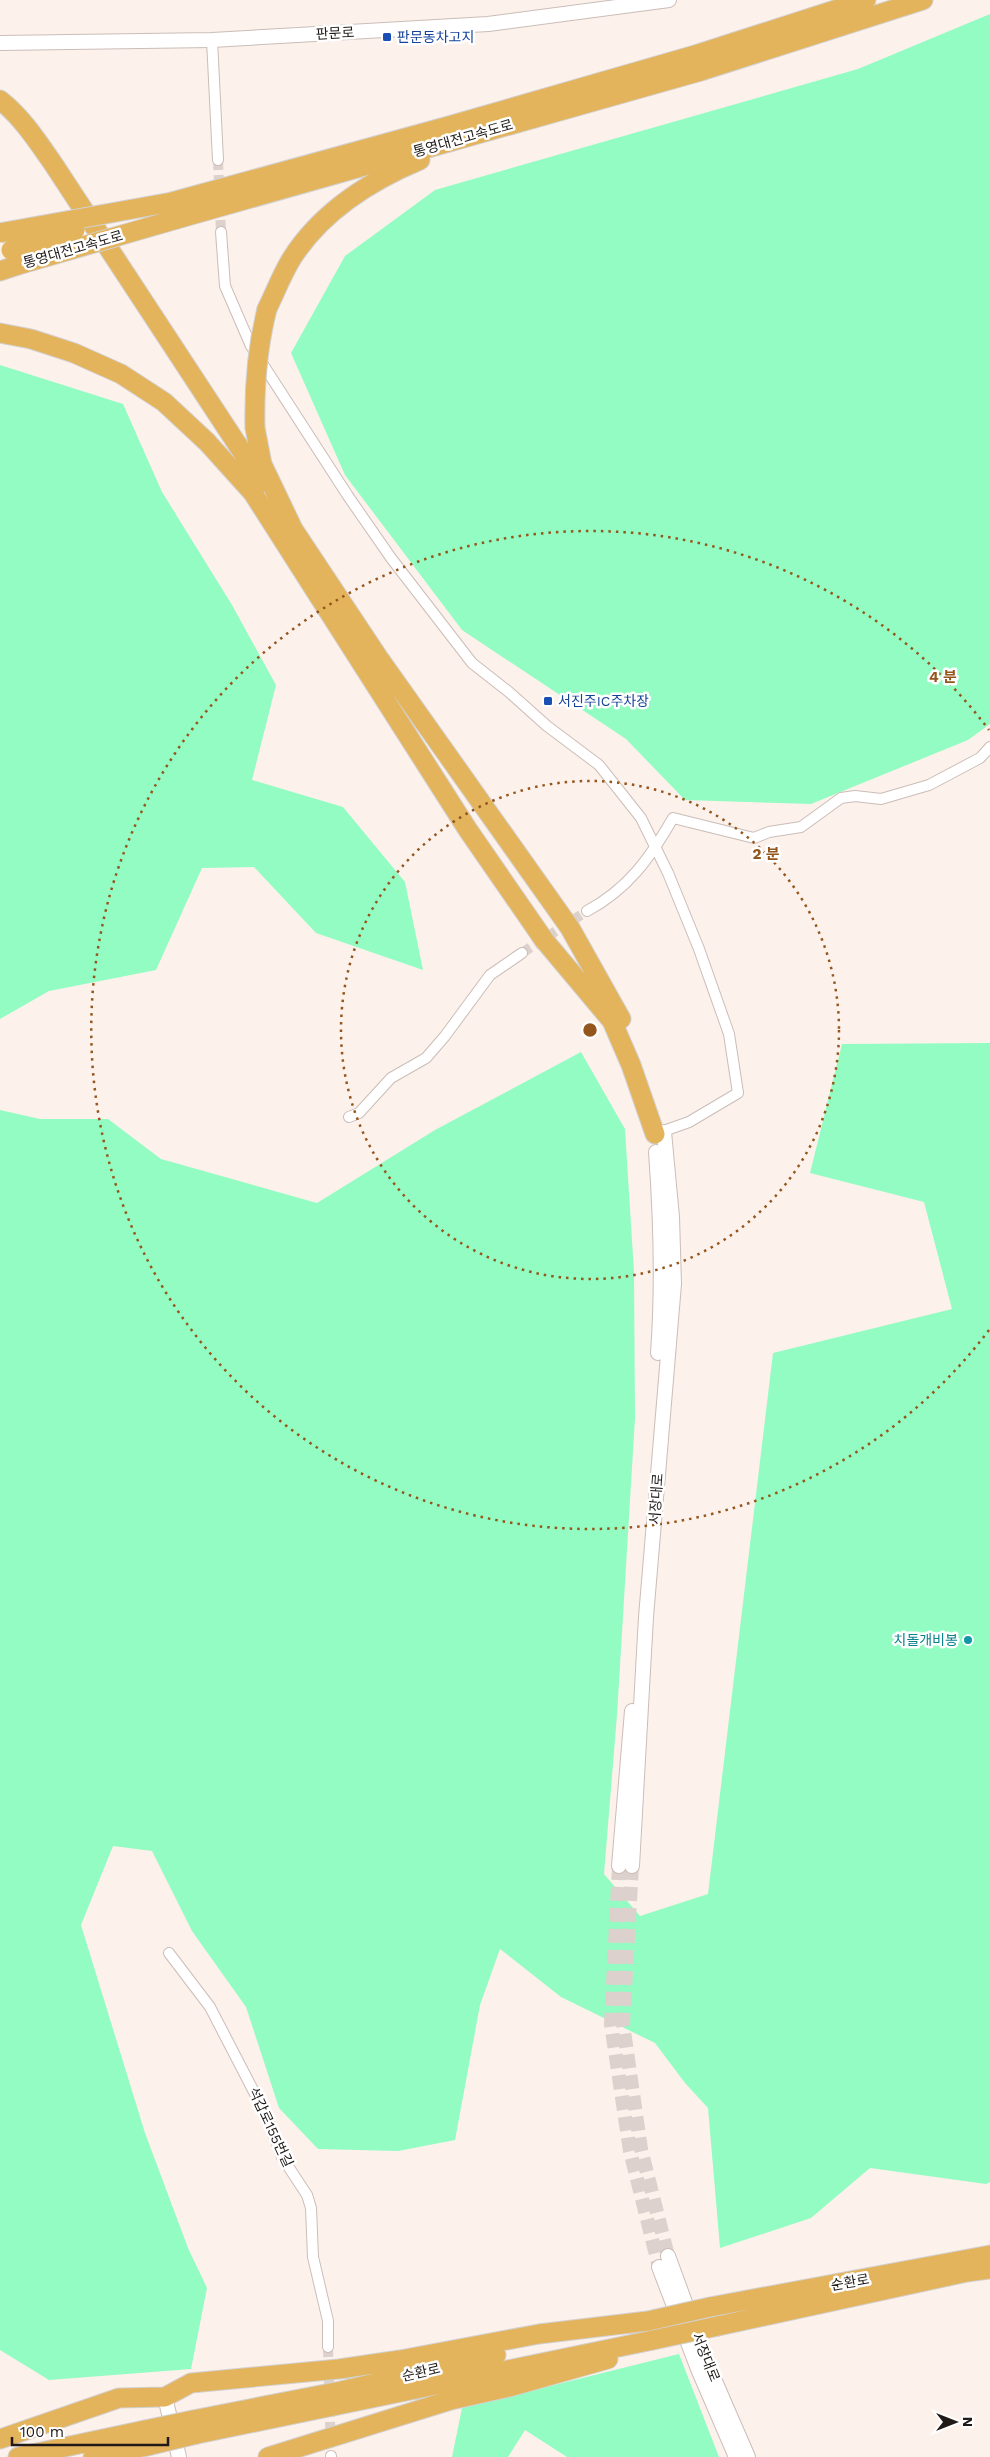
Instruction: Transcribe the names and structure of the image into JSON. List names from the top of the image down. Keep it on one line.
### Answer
{"streets":{"highway":["통영대전고속도로","순환로"],"street":["판문로","서장대로","석갑로155번길"]},"places":{"transit":["판문동차고지","서진주IC주차장"],"other":["치돌개비봉"]},"scale_bar":"100 m","north":"right","rings":["4 분","2 분"]}
